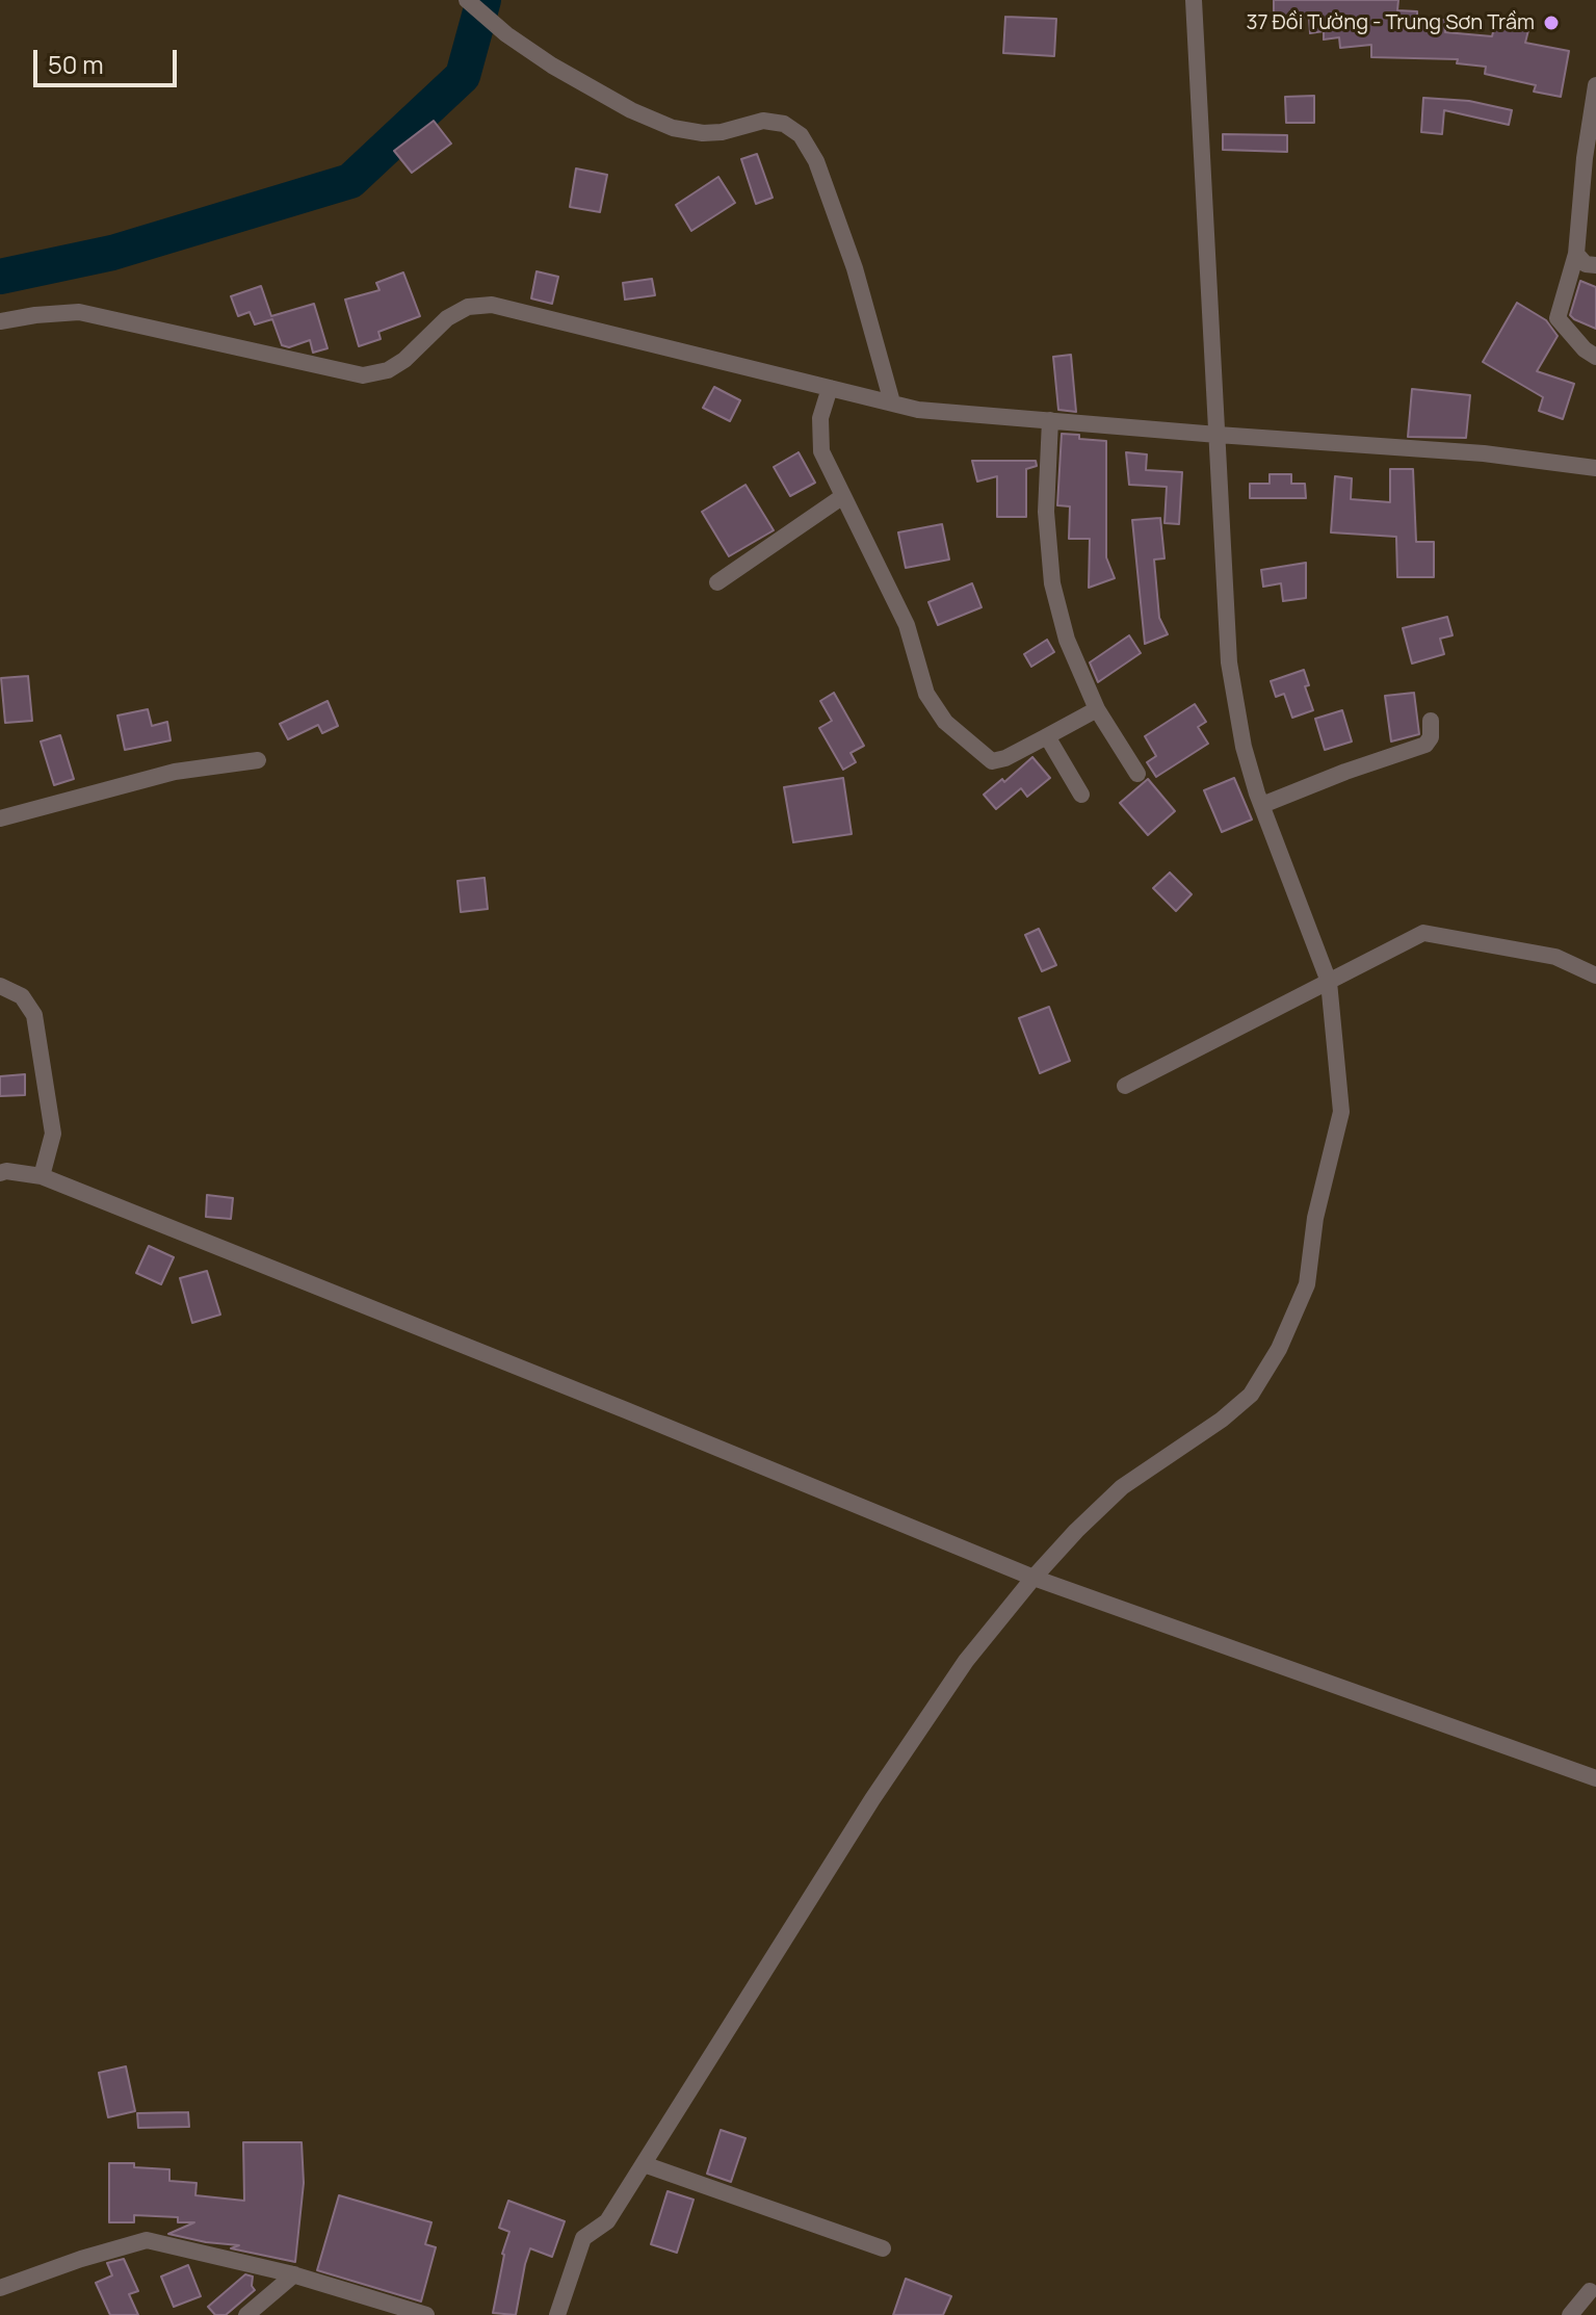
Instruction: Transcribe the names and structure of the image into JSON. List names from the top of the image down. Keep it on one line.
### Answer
{"places":["37 Đồi Tường - Trung Sơn Trầm"],"scale_bar":"50 m"}
